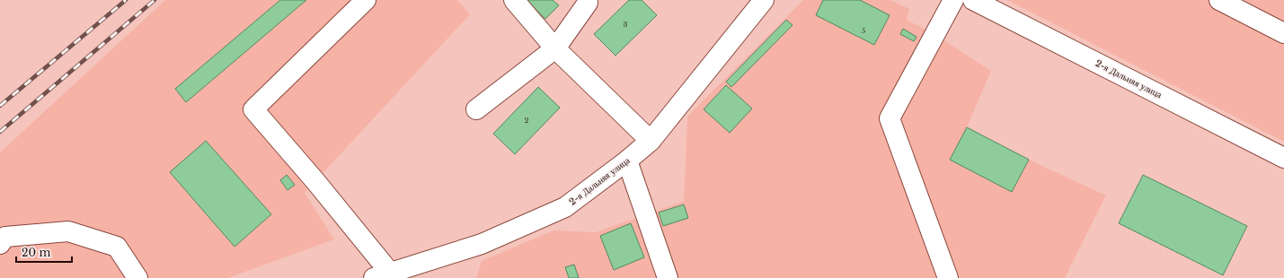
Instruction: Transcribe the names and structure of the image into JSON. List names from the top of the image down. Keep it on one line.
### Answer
{"streets":{"street":["2-я Дальняя улица"]},"house_numbers":["3","5","2"],"scale_bar":"20 m"}
